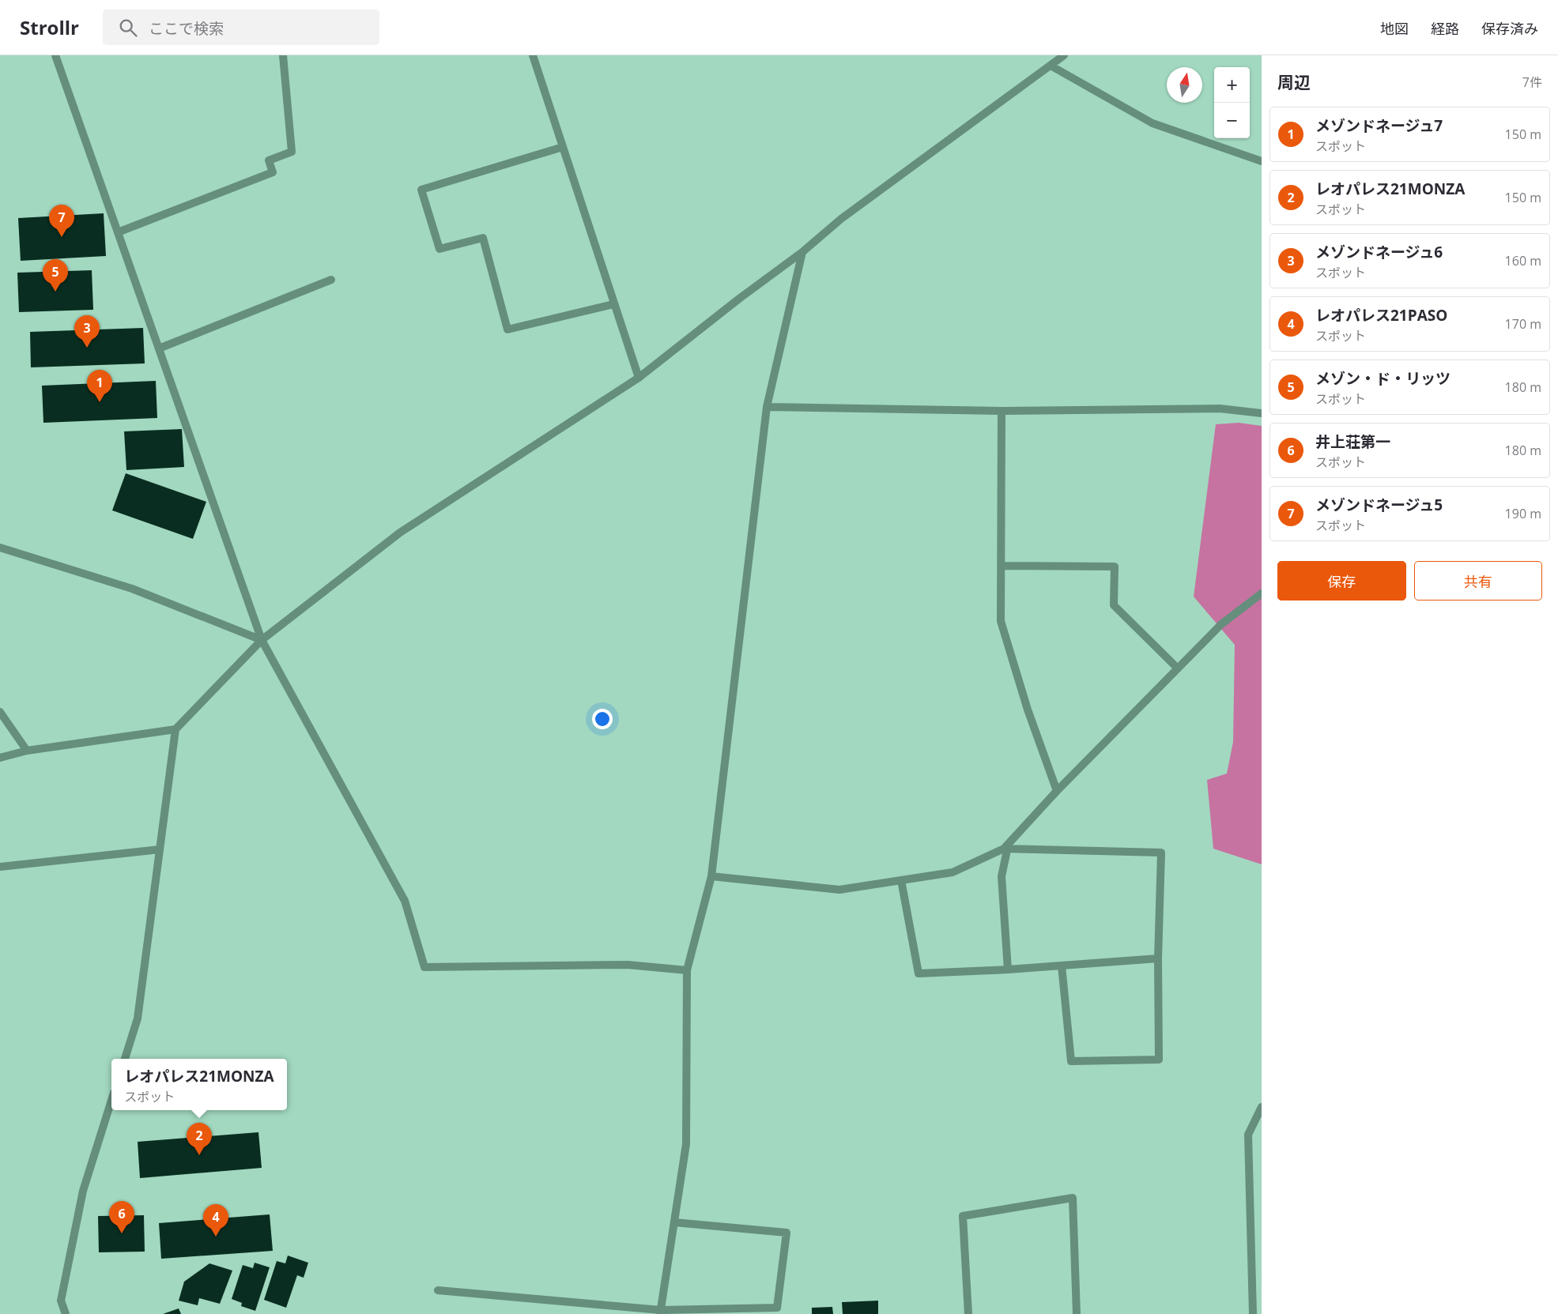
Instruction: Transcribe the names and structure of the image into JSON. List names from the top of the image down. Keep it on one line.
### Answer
{"north":"top","page":{"header":"Strollr","search":"ここで検索","nav":["地図","経路","保存済み"],"heading":["周辺","7件"],"map_buttons":["+","−"],"list":[{"mark":"1","name":"メゾンドネージュ7","note":"スポット","value":"150 m"},{"mark":"2","name":"レオパレス21MONZA","note":"スポット","value":"150 m"},{"mark":"3","name":"メゾンドネージュ6","note":"スポット","value":"160 m"},{"mark":"4","name":"レオパレス21PASO","note":"スポット","value":"170 m"},{"mark":"5","name":"メゾン・ド・リッツ","note":"スポット","value":"180 m"},{"mark":"6","name":"井上荘第一","note":"スポット","value":"180 m"},{"mark":"7","name":"メゾンドネージュ5","note":"スポット","value":"190 m"}],"pins":["7","5","3","1","2","6","4"],"buttons":["保存","共有"],"popup":["レオパレス21MONZA","スポット"]}}
